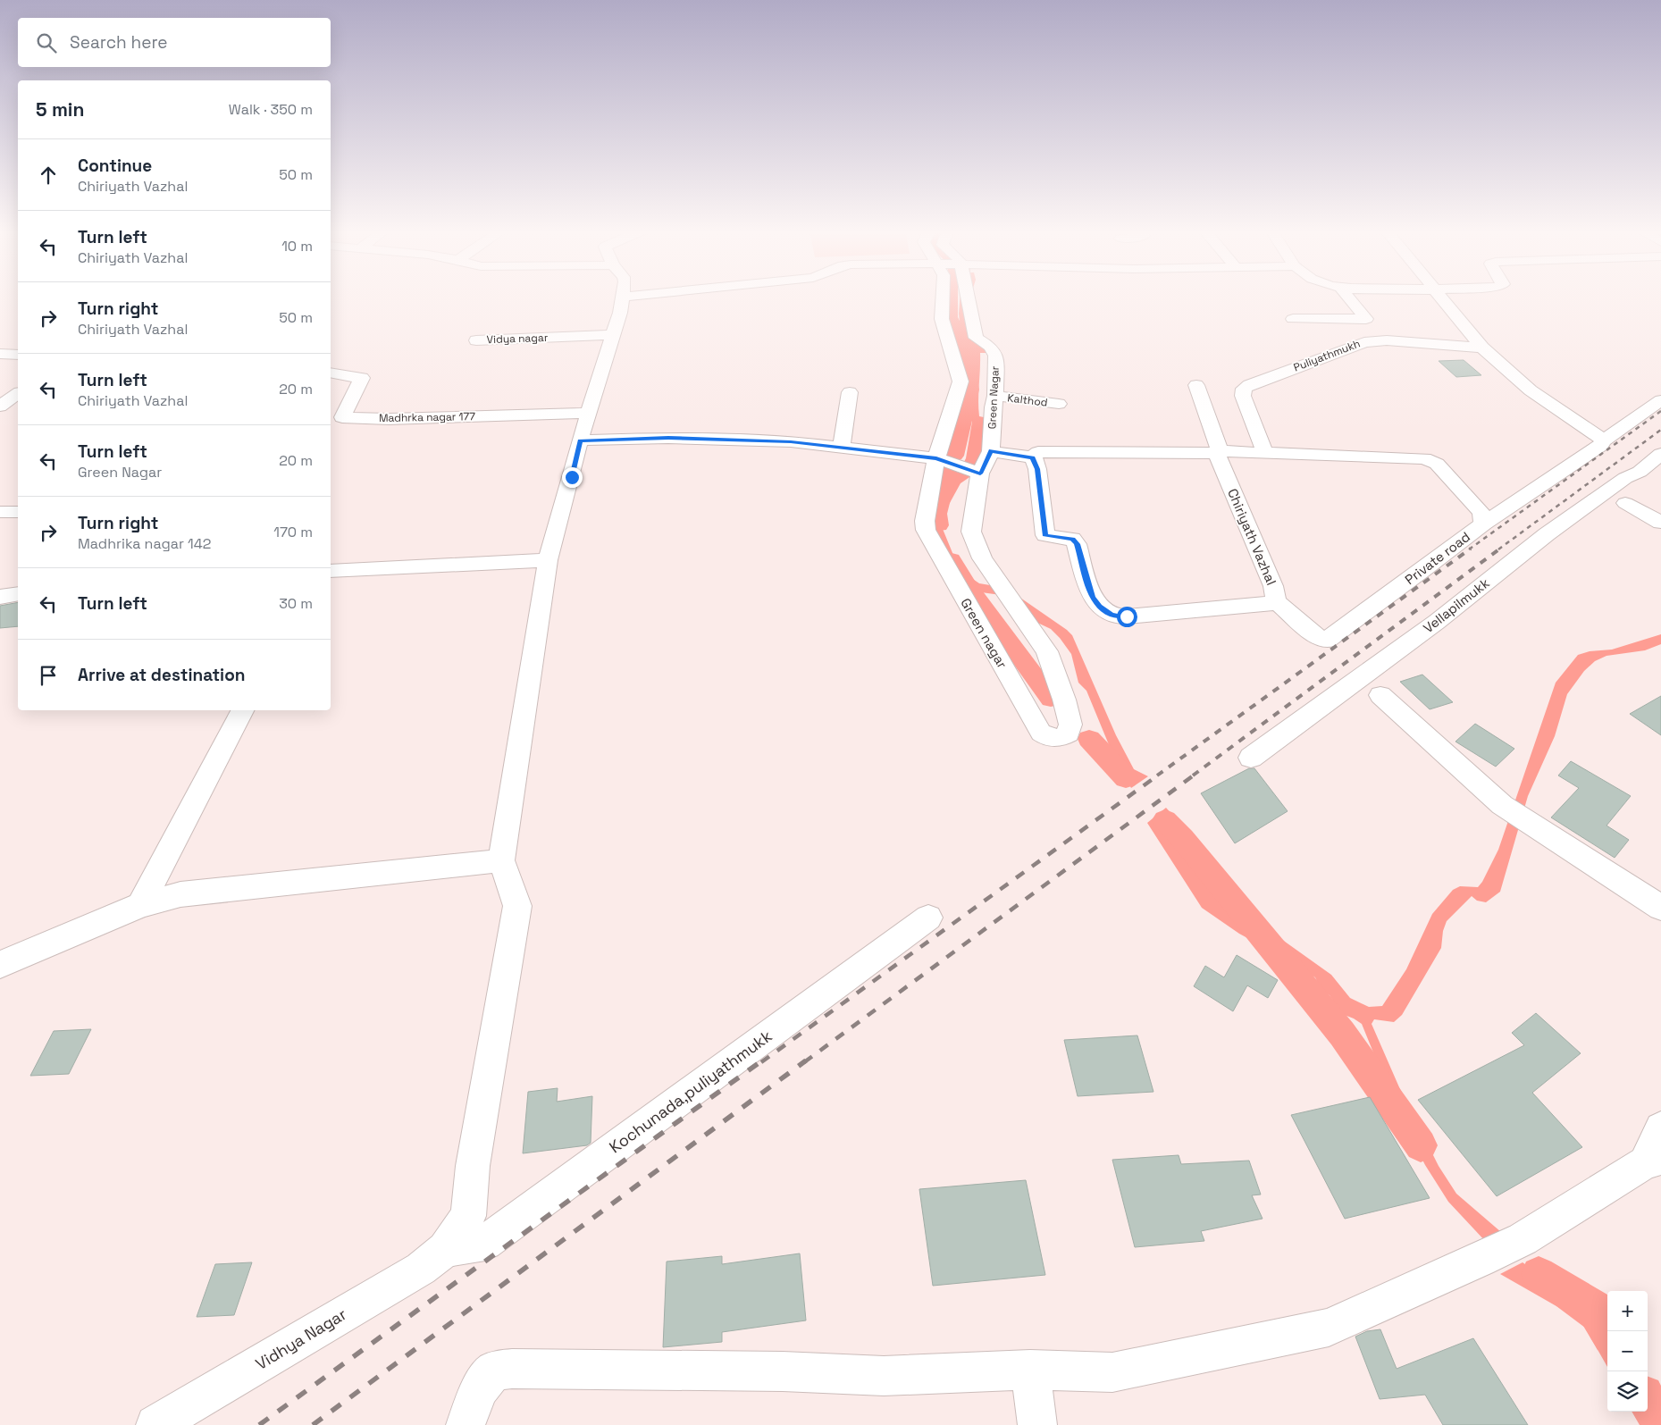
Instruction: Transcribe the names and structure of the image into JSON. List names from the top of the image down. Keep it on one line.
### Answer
{"streets":{"street":["Vidya nagar","Puliyathmukh","Green Nagar","Kalthod","Madhrka nagar 177","Chiriyath Vazhal","Private road","Vellapilmukk","Green nagar","Kochunada,puliyathmukk","Vidhya Nagar"]},"crossings":[["Green Nagar","Kalthod"],["Green Nagar","Green nagar"],["Chiriyath Vazhal","Private road"],["Kochunada,puliyathmukk","Vidhya Nagar"]],"page":{"search":"Search here","heading":["5 min","Walk · 350 m"],"list":[["Continue","Chiriyath Vazhal","50 m"],["Turn left","Chiriyath Vazhal","10 m"],["Turn right","Chiriyath Vazhal","50 m"],["Turn left","Chiriyath Vazhal","20 m"],["Turn left","Green Nagar","20 m"],["Turn right","Madhrika nagar 142","170 m"],["Turn left","30 m"],"Arrive at destination"],"map_buttons":["+","−"]}}
